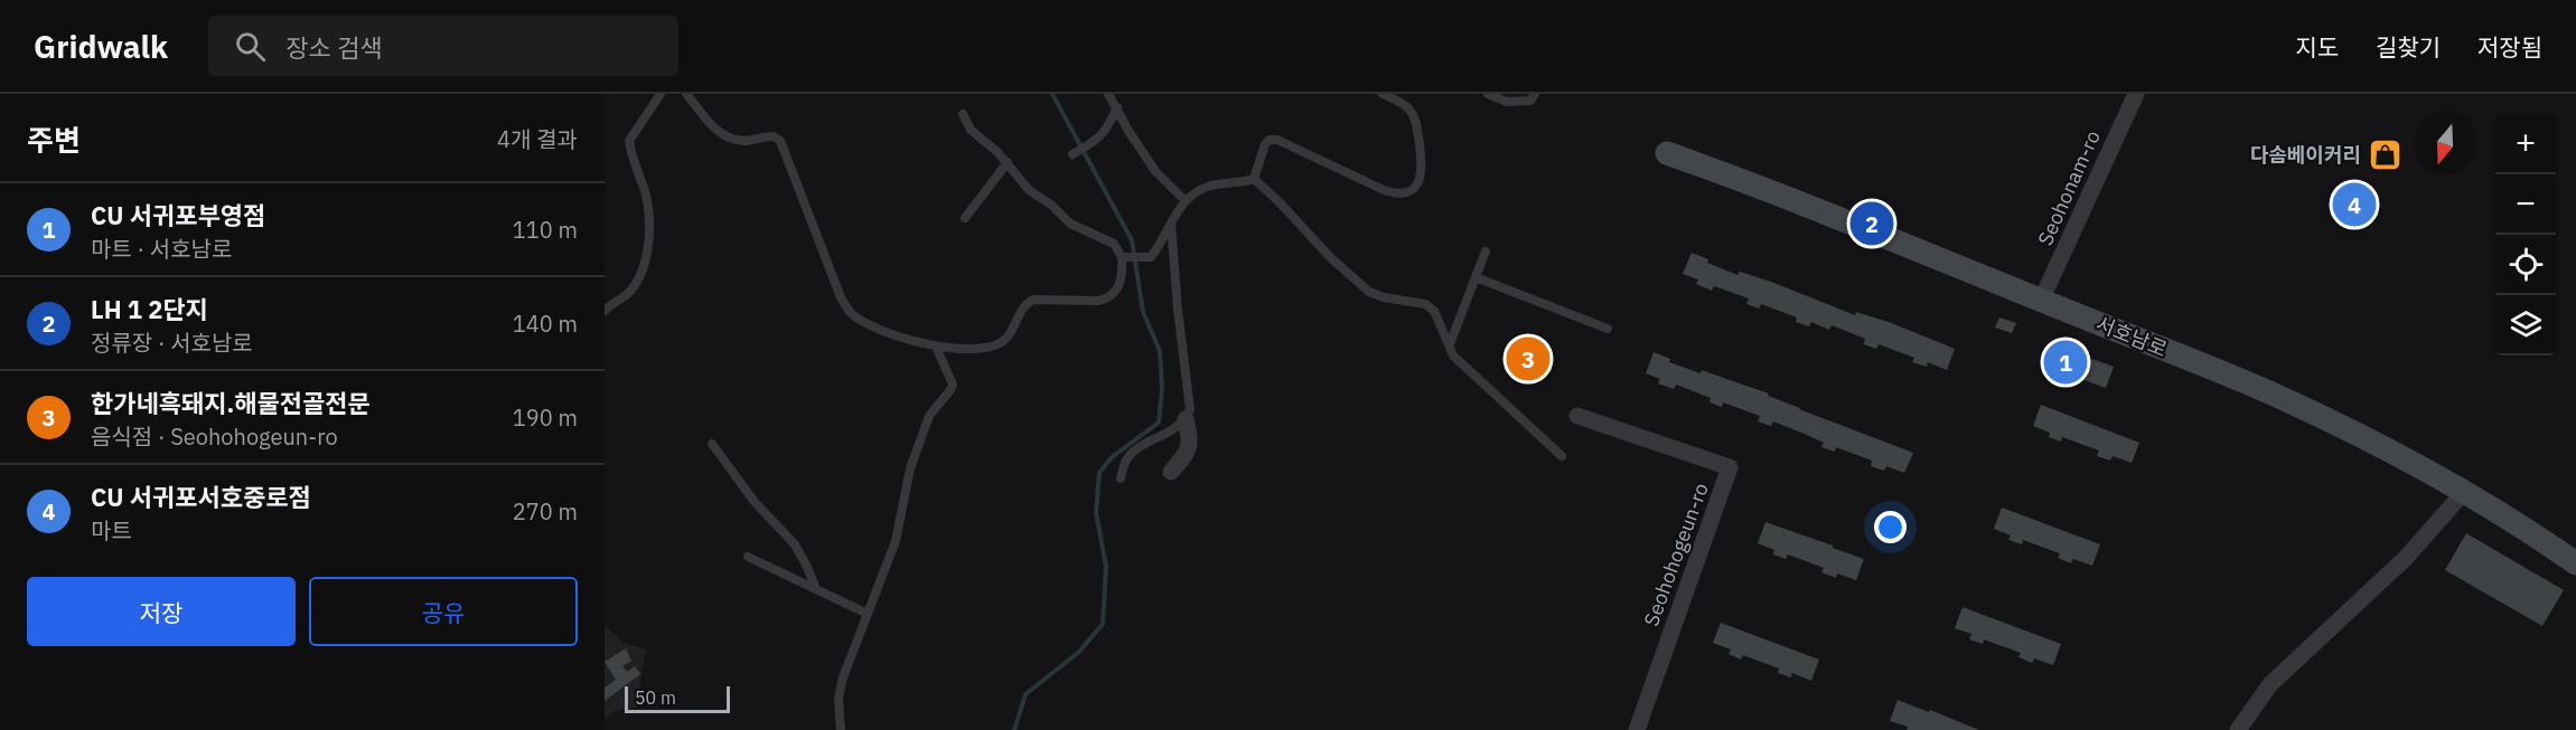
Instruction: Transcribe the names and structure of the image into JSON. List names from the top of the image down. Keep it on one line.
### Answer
{"streets":{"main road":["서호남로"],"street":["Seohonam-ro","Seohohogeun-ro"]},"crossings":[["Seohonam-ro","서호남로"]],"places":{"shop":["다솜베이커리"]},"scale_bar":"50 m","north":"bottom","page":{"header":"Gridwalk","search":"장소 검색","nav":["지도","길찾기","저장됨"],"heading":["주변","4개 결과"],"map_buttons":["+","−"],"pins":["4","2","3","1"],"list":[{"mark":"1","name":"CU 서귀포부영점","note":"마트 · 서호남로","value":"110 m"},{"mark":"2","name":"LH 1 2단지","note":"정류장 · 서호남로","value":"140 m"},{"mark":"3","name":"한가네흑돼지.해물전골전문","note":"음식점 · Seohohogeun-ro","value":"190 m"},{"mark":"4","name":"CU 서귀포서호중로점","note":"마트","value":"270 m"}],"buttons":["저장","공유"],"scale":"50 m"}}
